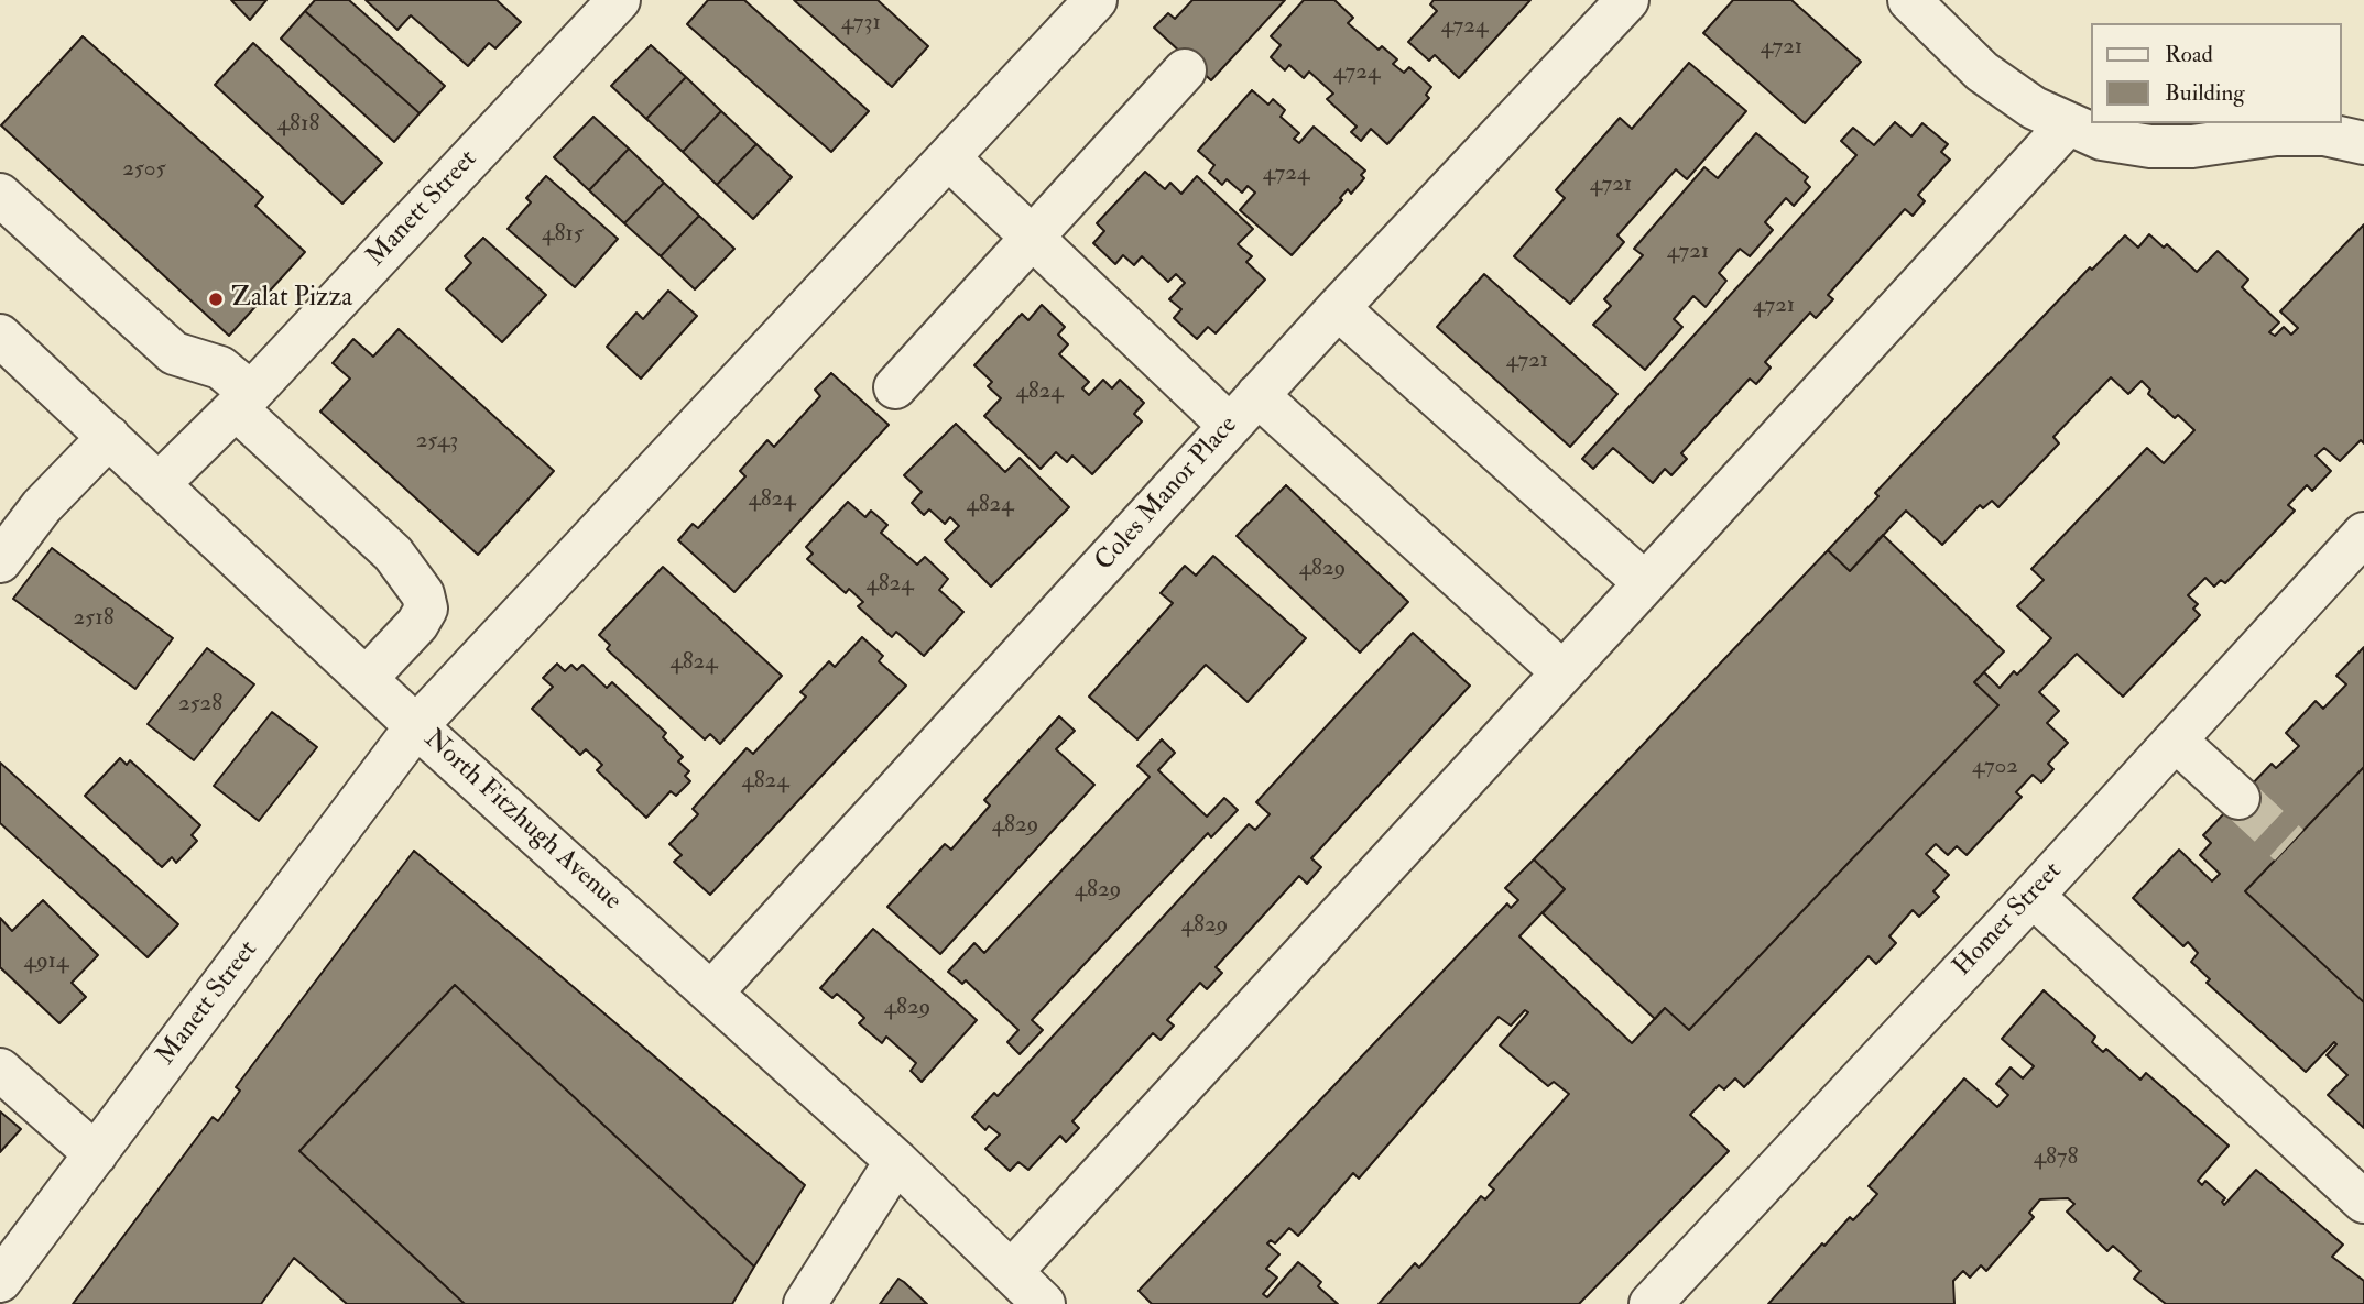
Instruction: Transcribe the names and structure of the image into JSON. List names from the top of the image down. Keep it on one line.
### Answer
{"streets":{"street":["Manett Street","Coles Manor Place","North Fitzhugh Avenue","Homer Street"]},"crossings":[["Manett Street","North Fitzhugh Avenue"],["Coles Manor Place","North Fitzhugh Avenue"]],"places":["Zalat Pizza"],"house_numbers":["4731","4724","4721","4724","4818","2505","4724","4721","4815","4721","4721","4721","4824","2543","4824","4824","4829","4824","2518","4824","2528","4702","4824","4829","4829","4829","4914","4829","4878"],"legend":["Road","Building"]}
